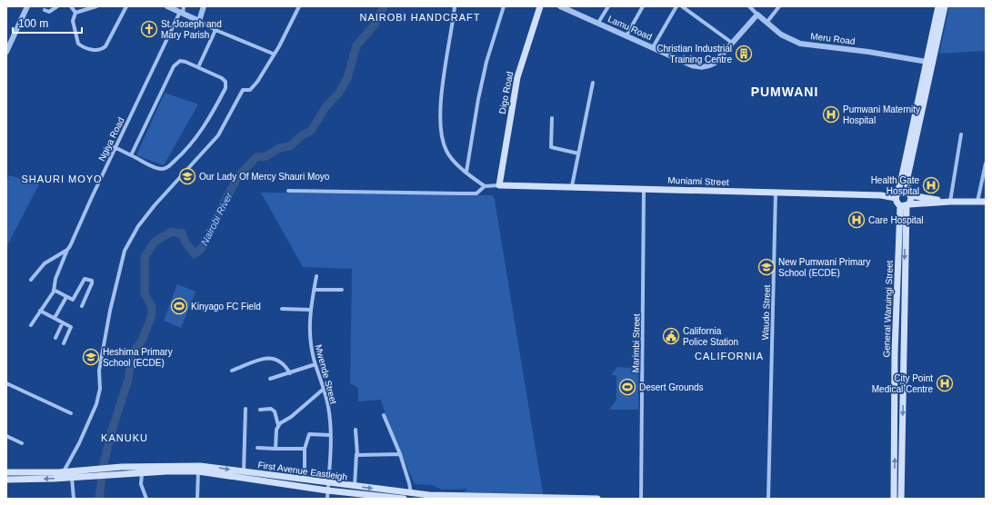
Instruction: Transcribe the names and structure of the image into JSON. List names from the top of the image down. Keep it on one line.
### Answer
{"streets":{"main road":["Digo Road","Muniami Street","General Waruingi Street","First Avenue Eastleigh"],"street":["Lamu Road","Meru Road","Ngiya Road","Waudo Street","Marimbi Street","Mwende Street"]},"crossings":[["Digo Road","Muniami Street"],["Muniami Street","Waudo Street"],["Muniami Street","Marimbi Street"],["Mwende Street","First Avenue Eastleigh"]],"districts":["NAIROBI HANDCRAFT","PUMWANI","SHAURI MOYO","CALIFORNIA","KANUKU"],"water":["Nairobi River"],"places":{"church":["St. Joseph and Mary Parish"],"building":["Christian Industrial Training Centre"],"hospital":["Pumwani Maternity Hospital","Health Gate Hospital","Care Hospital","City Point Medical Centre"],"school or university":["Our Lady Of Mercy Shauri Moyo","New Pumwani Primary School (ECDE)","Heshima Primary School (ECDE)"],"sports":["Kinyago FC Field","Desert Grounds"],"public building":["California Police Station"]},"scale_bar":"100 m"}
